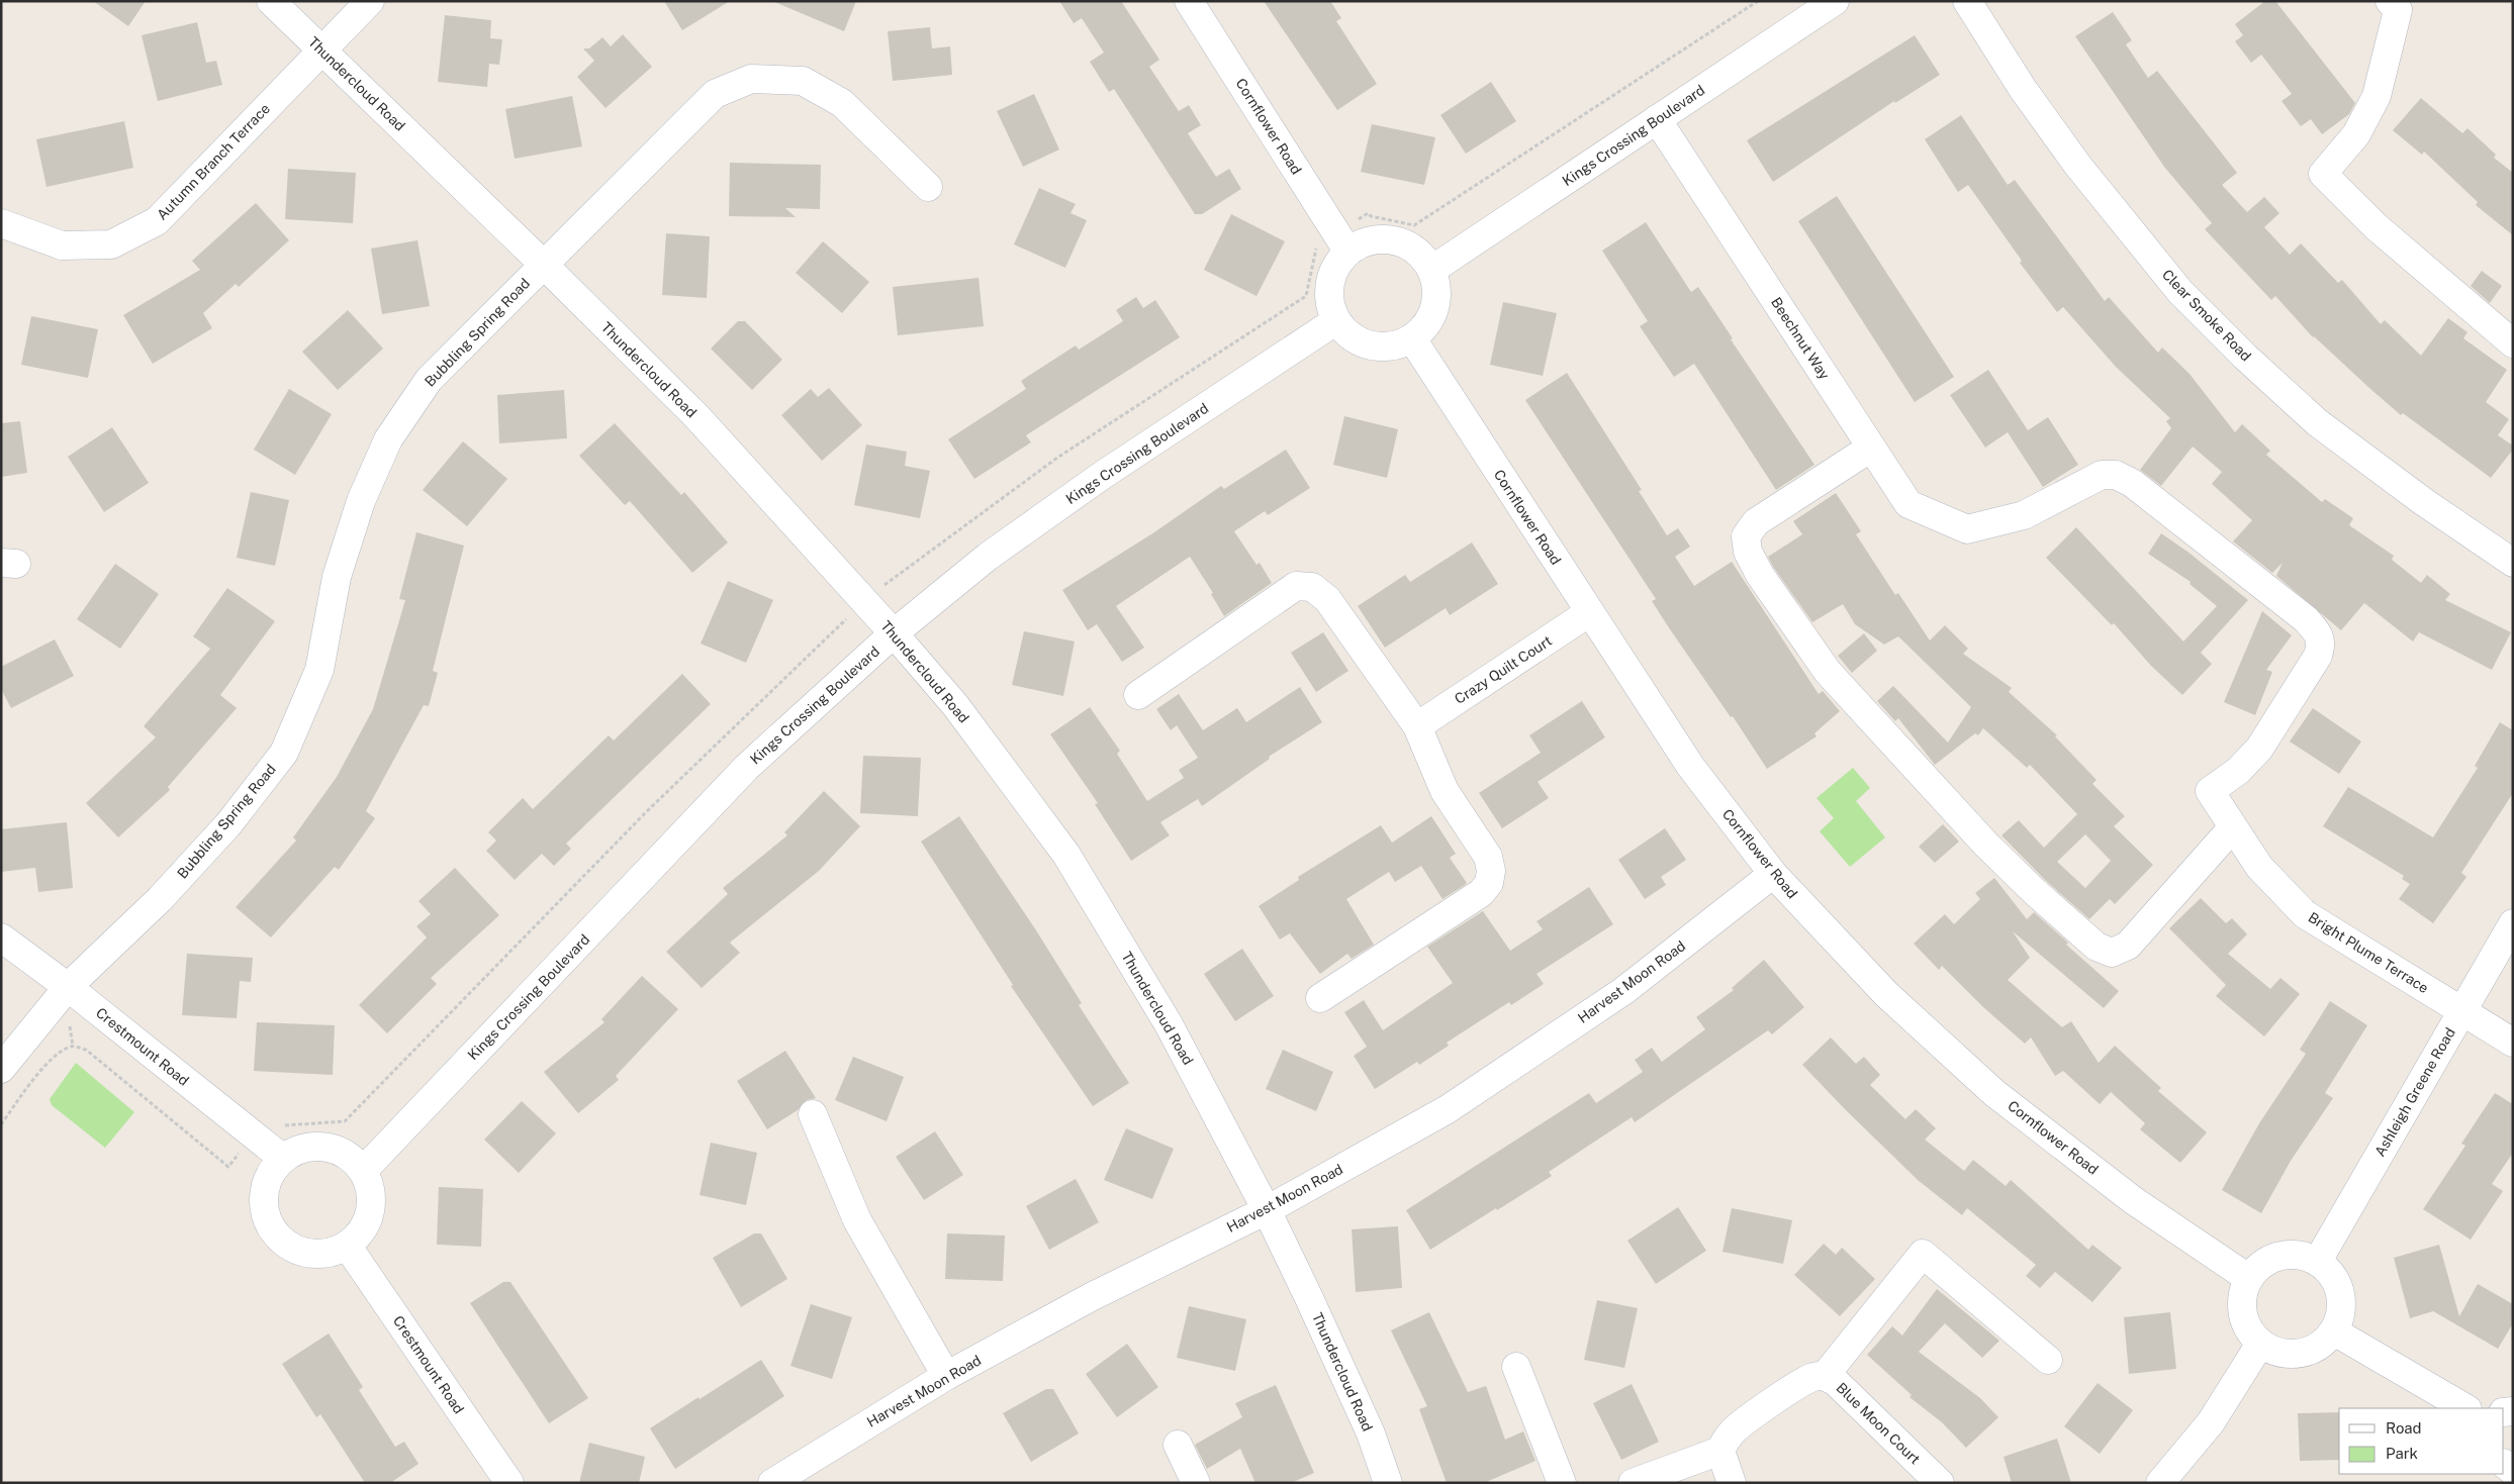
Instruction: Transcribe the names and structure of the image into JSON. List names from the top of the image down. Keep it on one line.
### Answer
{"streets":{"street":["Thundercloud Road","Cornflower Road","Kings Crossing Boulevard","Autumn Branch Terrace","Clear Smoke Road","Bubbling Spring Road","Beechnut Way","Crazy Quilt Court","Bright Plume Terrace","Harvest Moon Road","Crestmount Road","Ashleigh Greene Road","Blue Moon Court"]},"crossings":[["Thundercloud Road","Kings Crossing Boulevard"],["Thundercloud Road","Autumn Branch Terrace"],["Thundercloud Road","Bubbling Spring Road"],["Thundercloud Road","Harvest Moon Road"],["Cornflower Road","Kings Crossing Boulevard"],["Cornflower Road","Crazy Quilt Court"],["Cornflower Road","Harvest Moon Road"],["Cornflower Road","Ashleigh Greene Road"],["Kings Crossing Boulevard","Beechnut Way"],["Kings Crossing Boulevard","Crestmount Road"],["Bubbling Spring Road","Crestmount Road"],["Beechnut Way","Bright Plume Terrace"],["Bright Plume Terrace","Ashleigh Greene Road"]],"legend":["Road","Park"]}
